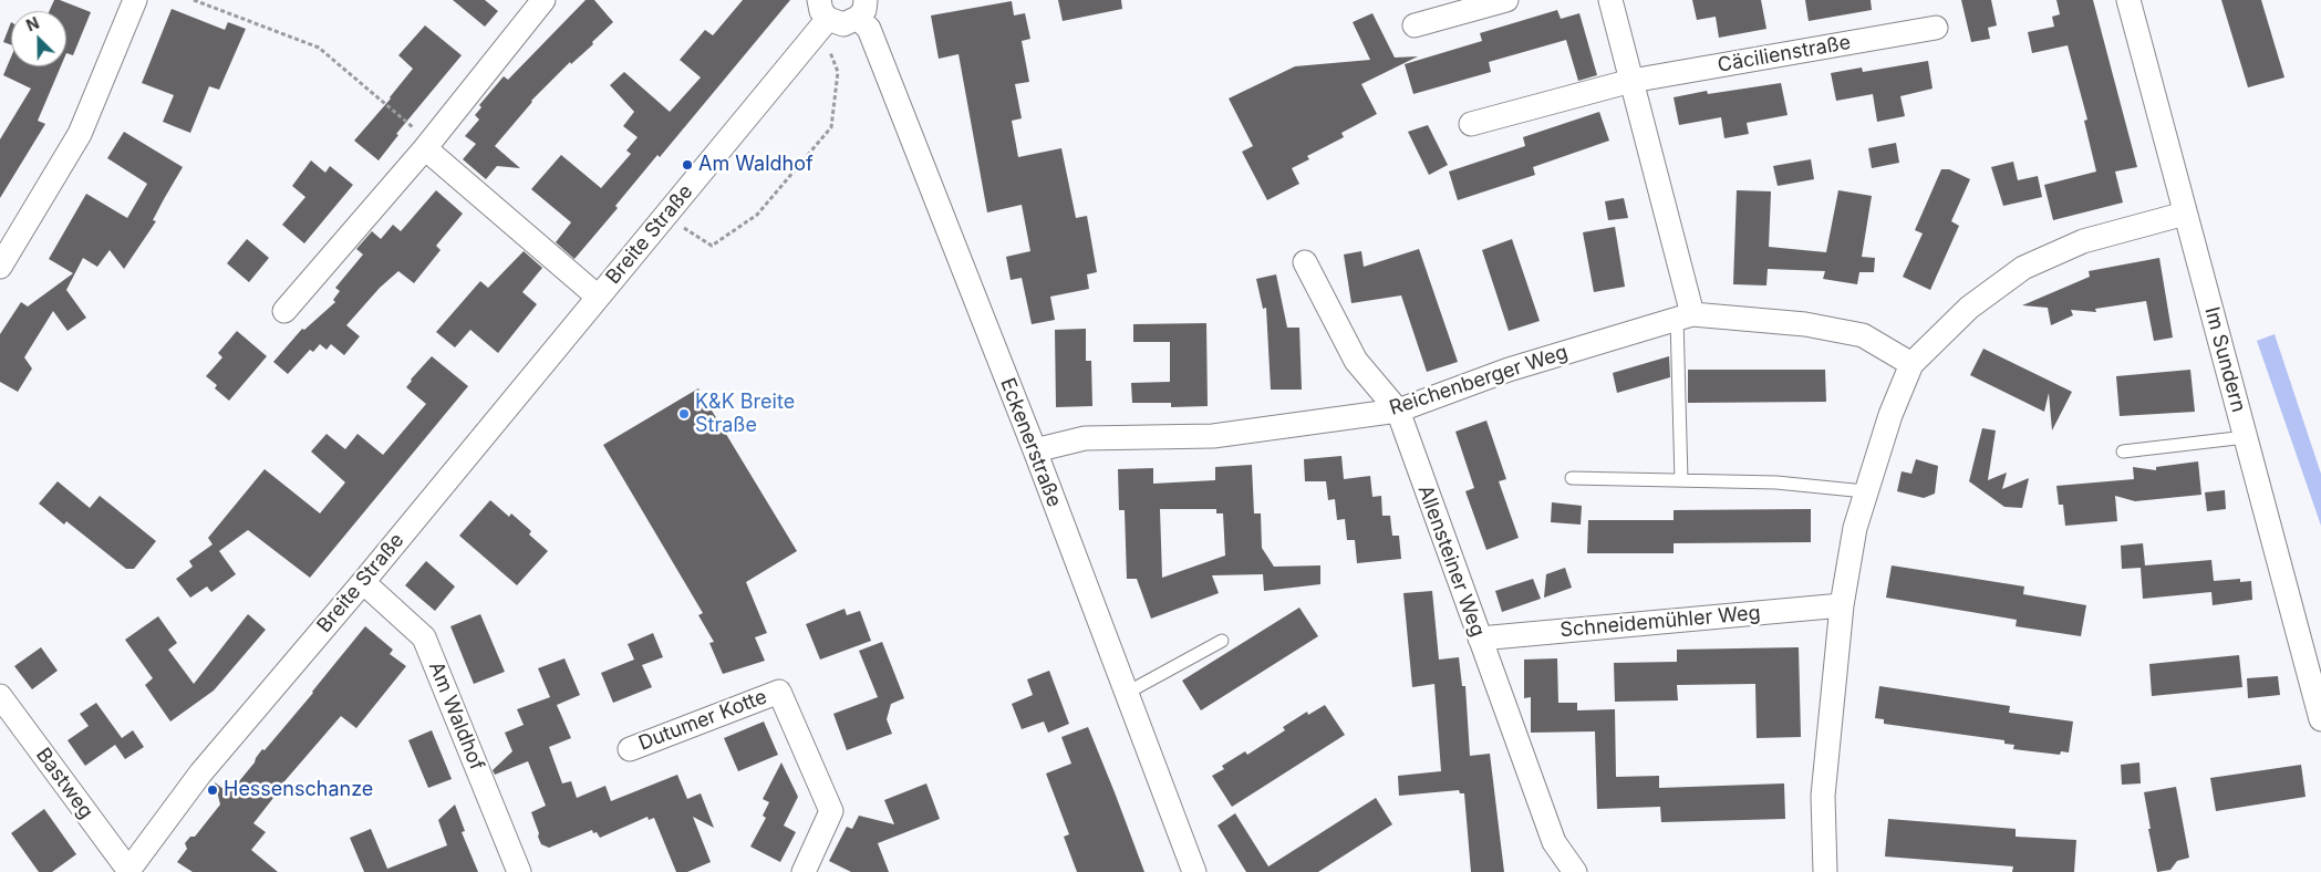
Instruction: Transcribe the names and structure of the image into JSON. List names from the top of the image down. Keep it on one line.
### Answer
{"streets":{"street":["Cäcilienstraße","Breite Straße","Im Sundern","Reichenberger Weg","Eckenerstraße","Allensteiner Weg","Schneidemühler Weg","Am Waldhof","Dutumer Kotte","Bastweg"]},"crossings":[["Breite Straße","Am Waldhof"],["Breite Straße","Bastweg"],["Reichenberger Weg","Eckenerstraße"],["Reichenberger Weg","Allensteiner Weg"],["Allensteiner Weg","Schneidemühler Weg"]],"places":["Am Waldhof","K&K Breite Straße","Hessenschanze"],"north":"top left"}
